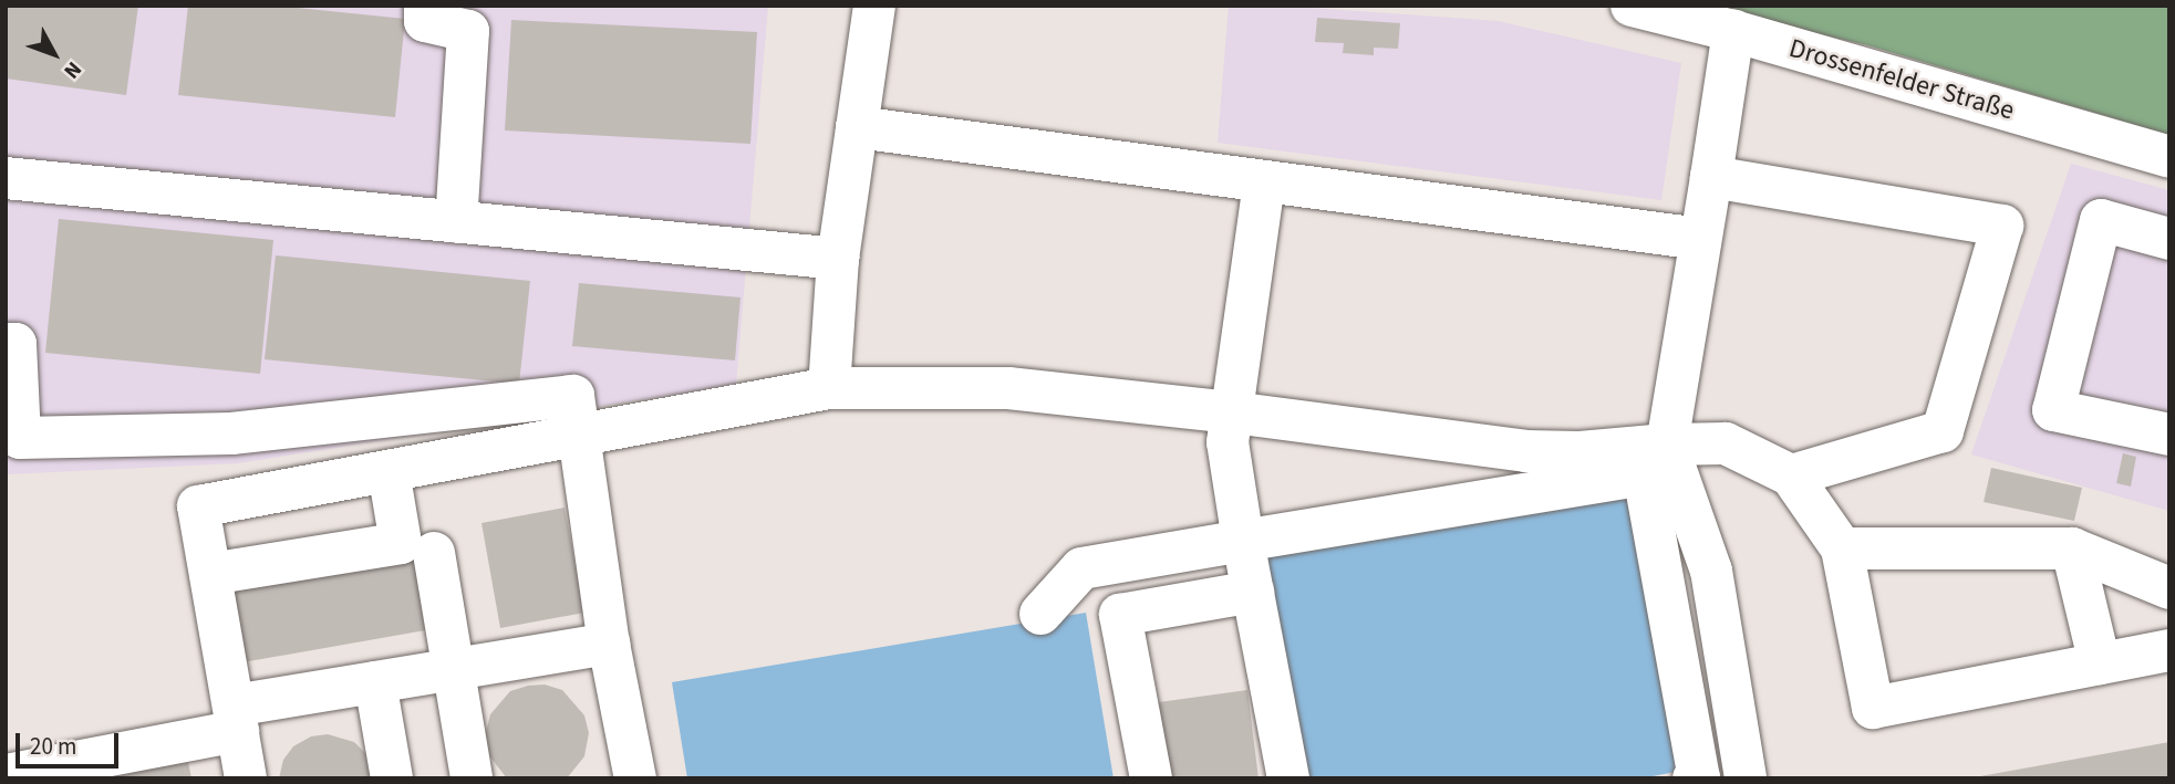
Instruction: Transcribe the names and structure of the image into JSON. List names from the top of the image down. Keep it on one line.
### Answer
{"streets":{"street":["Drossenfelder Straße"]},"scale_bar":"20 m","north":"bottom right"}
